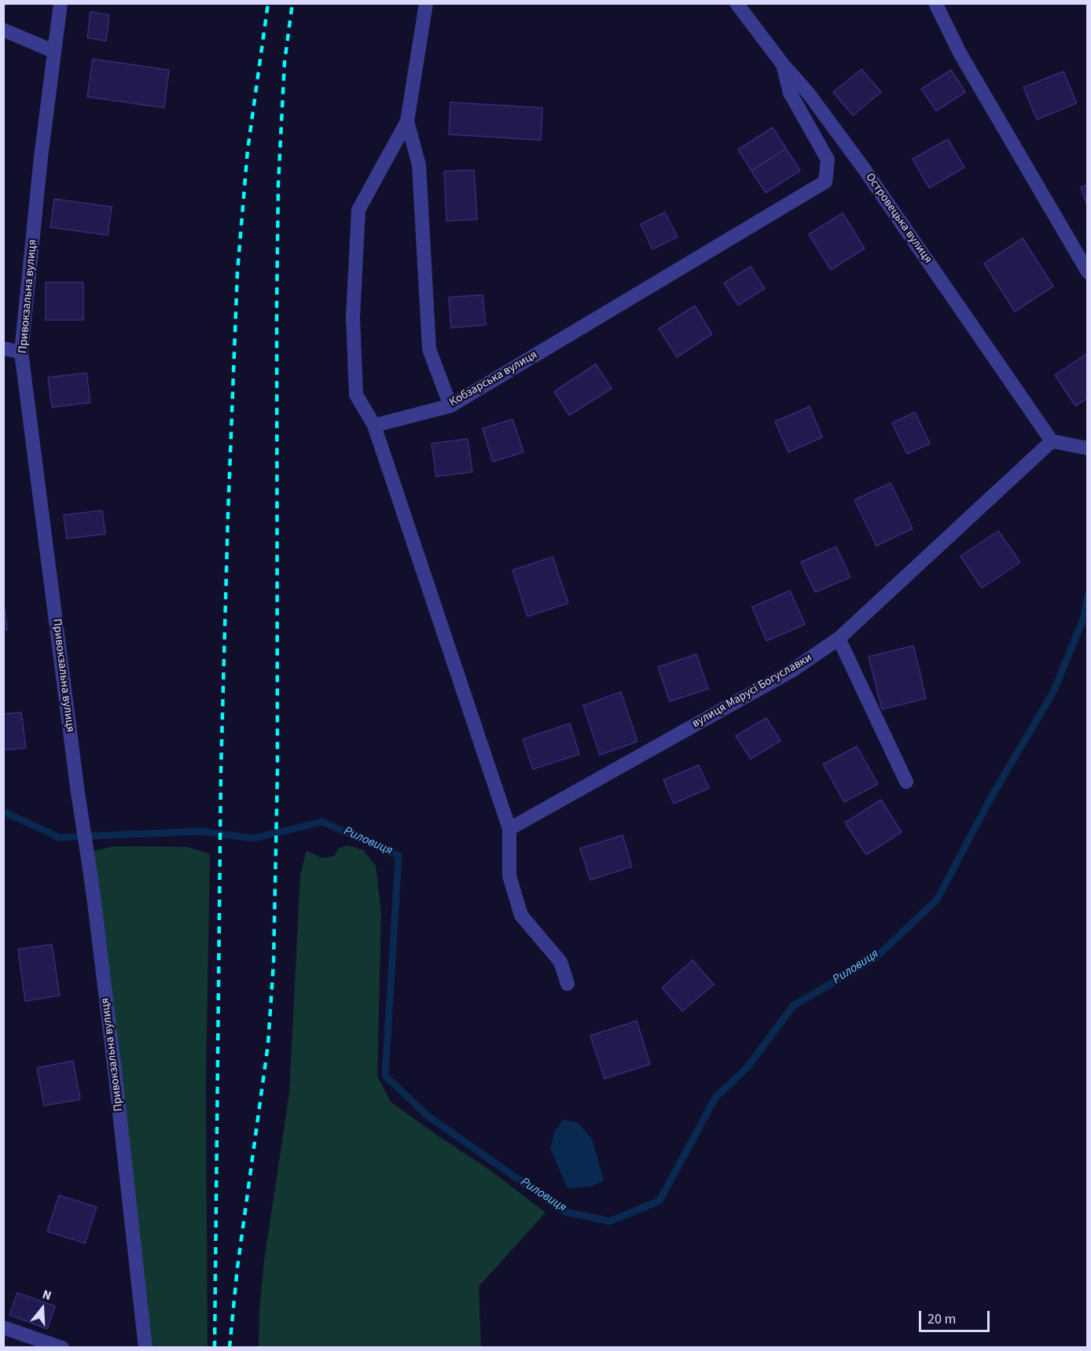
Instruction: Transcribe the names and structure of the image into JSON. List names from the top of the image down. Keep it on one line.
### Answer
{"streets":{"street":["Островецька вулиця","Привокзальна вулиця","Кобзарська вулиця","вулиця Марусі Богуславки"]},"crossings":[["Островецька вулиця","Кобзарська вулиця"],["Островецька вулиця","вулиця Марусі Богуславки"]],"water":["Риловиця"],"scale_bar":"20 m","north":"top"}
